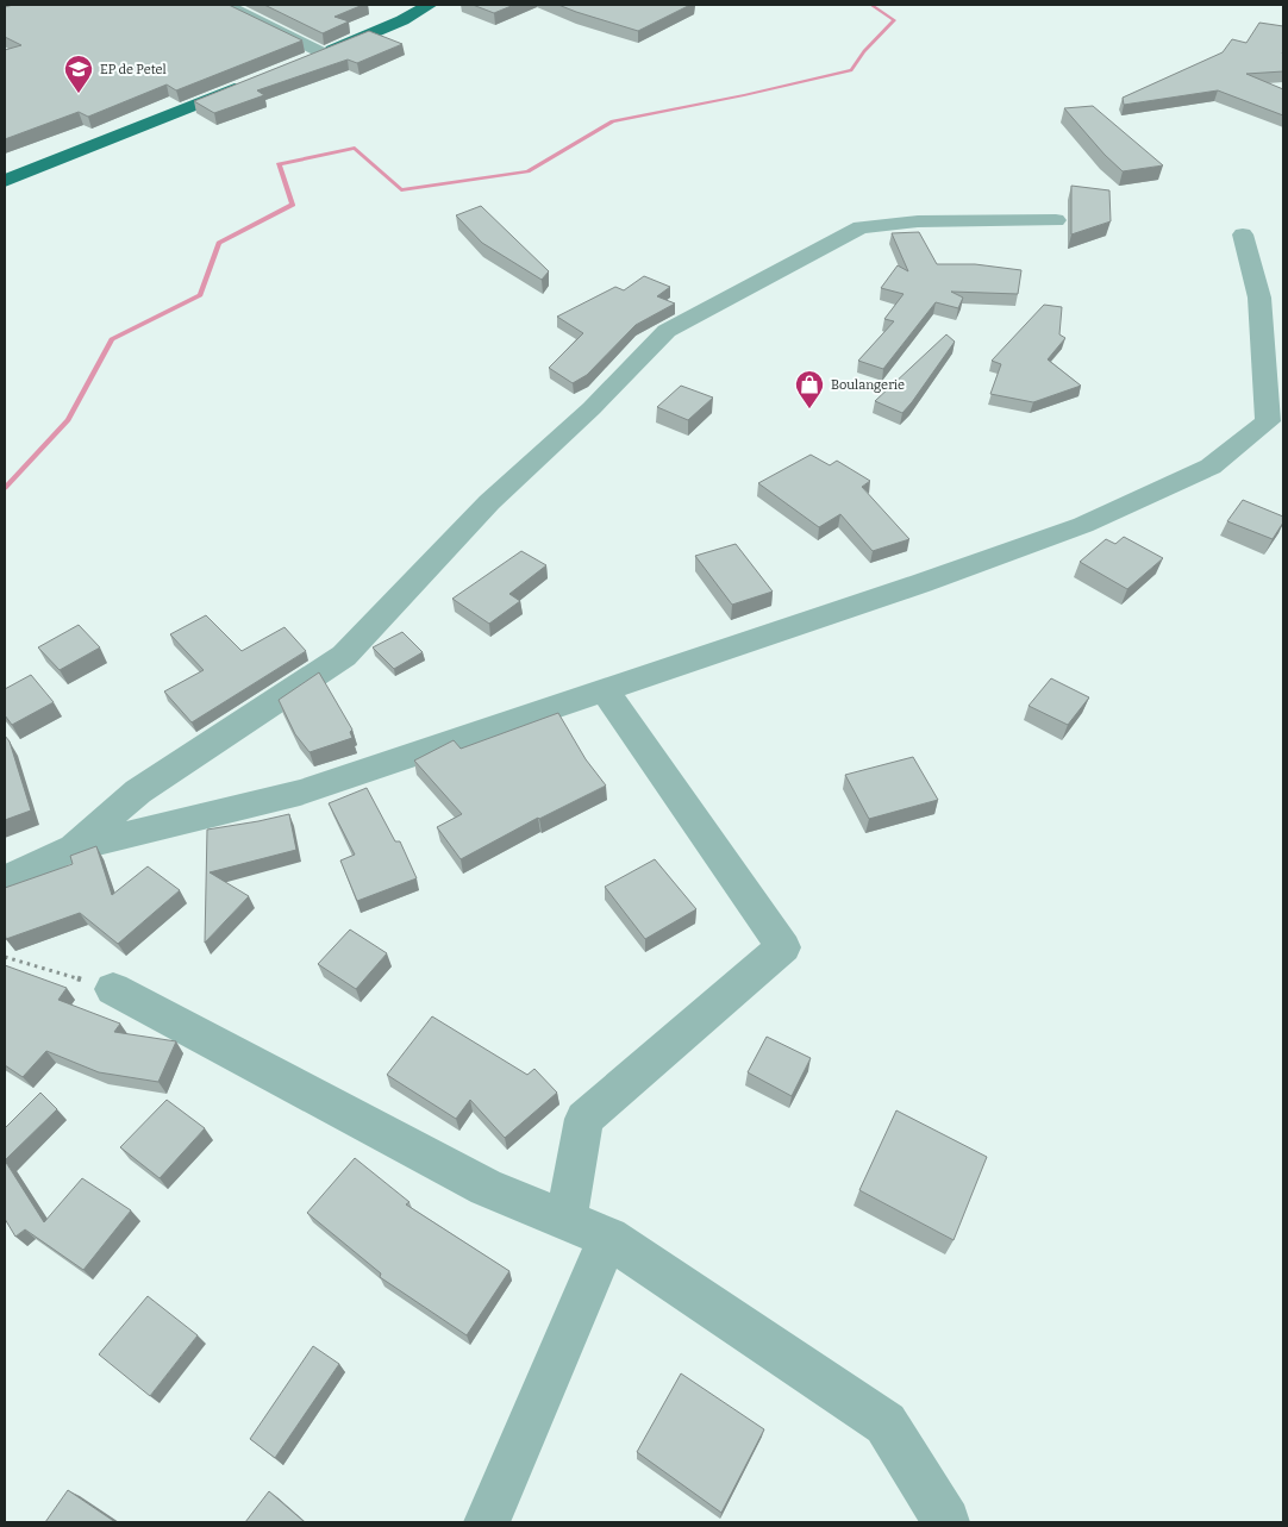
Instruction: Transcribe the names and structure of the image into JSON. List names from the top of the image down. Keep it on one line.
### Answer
{"places":{"school or university":["EP de Petel"],"shop":["Boulangerie"]}}
